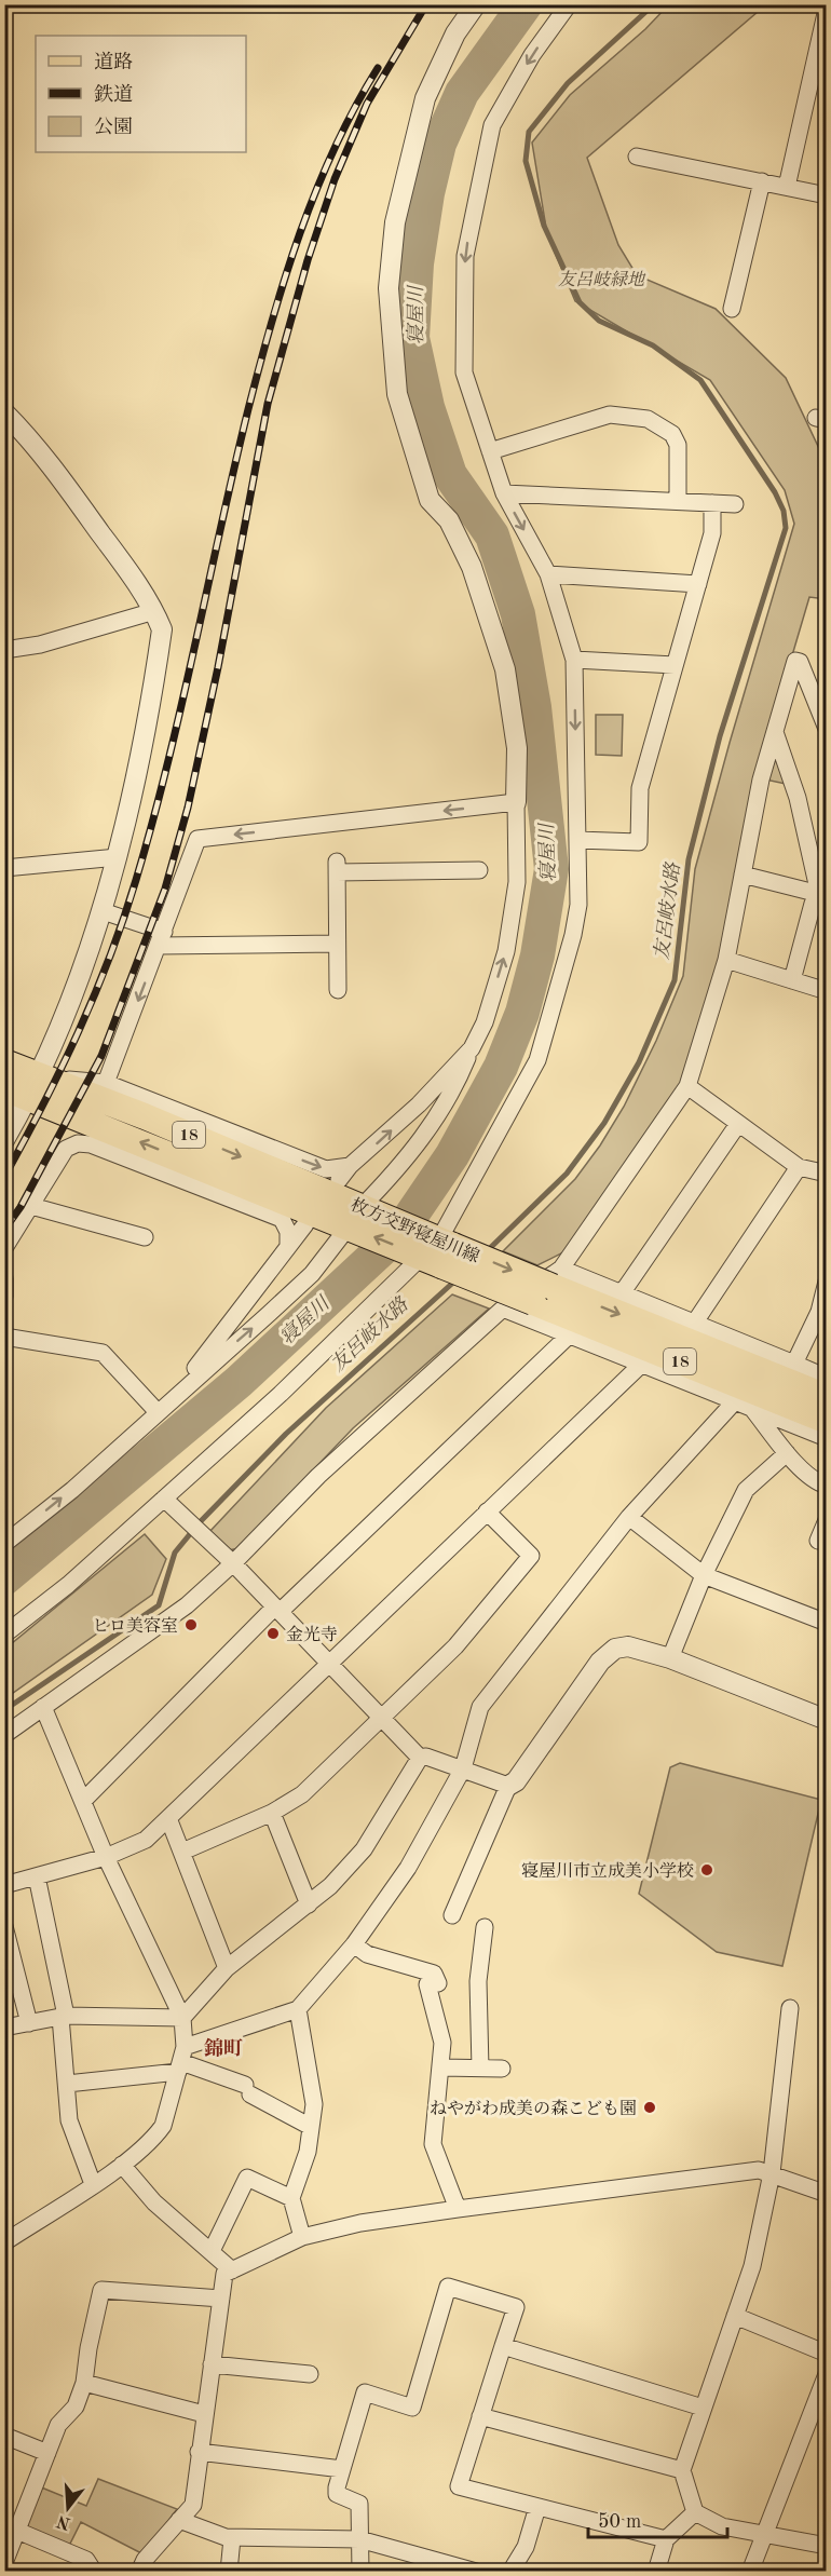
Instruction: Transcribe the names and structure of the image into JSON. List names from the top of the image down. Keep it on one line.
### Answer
{"streets":{"main road":["18","枚方交野寝屋川線"]},"districts":["錦町"],"water":["寝屋川","友呂岐水路"],"parks":["友呂岐緑地"],"places":["ヒロ美容室","金光寺","寝屋川市立成美小学校","ねやがわ成美の森こども園"],"legend":["道路","鉄道","公園"],"scale_bar":"50 m","north":"bottom"}
